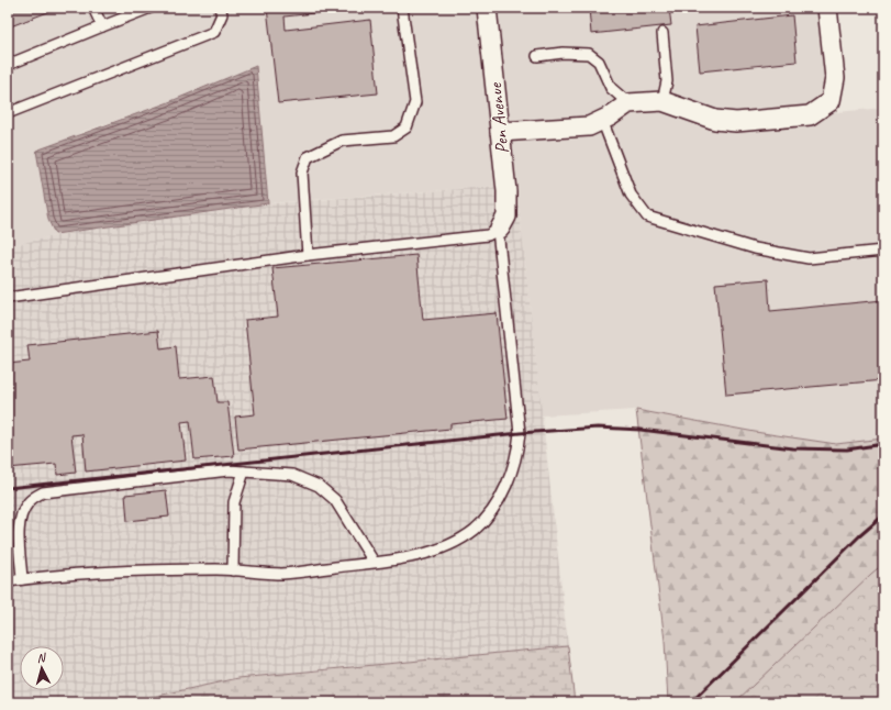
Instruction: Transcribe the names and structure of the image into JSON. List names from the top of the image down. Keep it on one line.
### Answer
{"streets":{"street":["Pen Avenue"]},"north":"top"}
